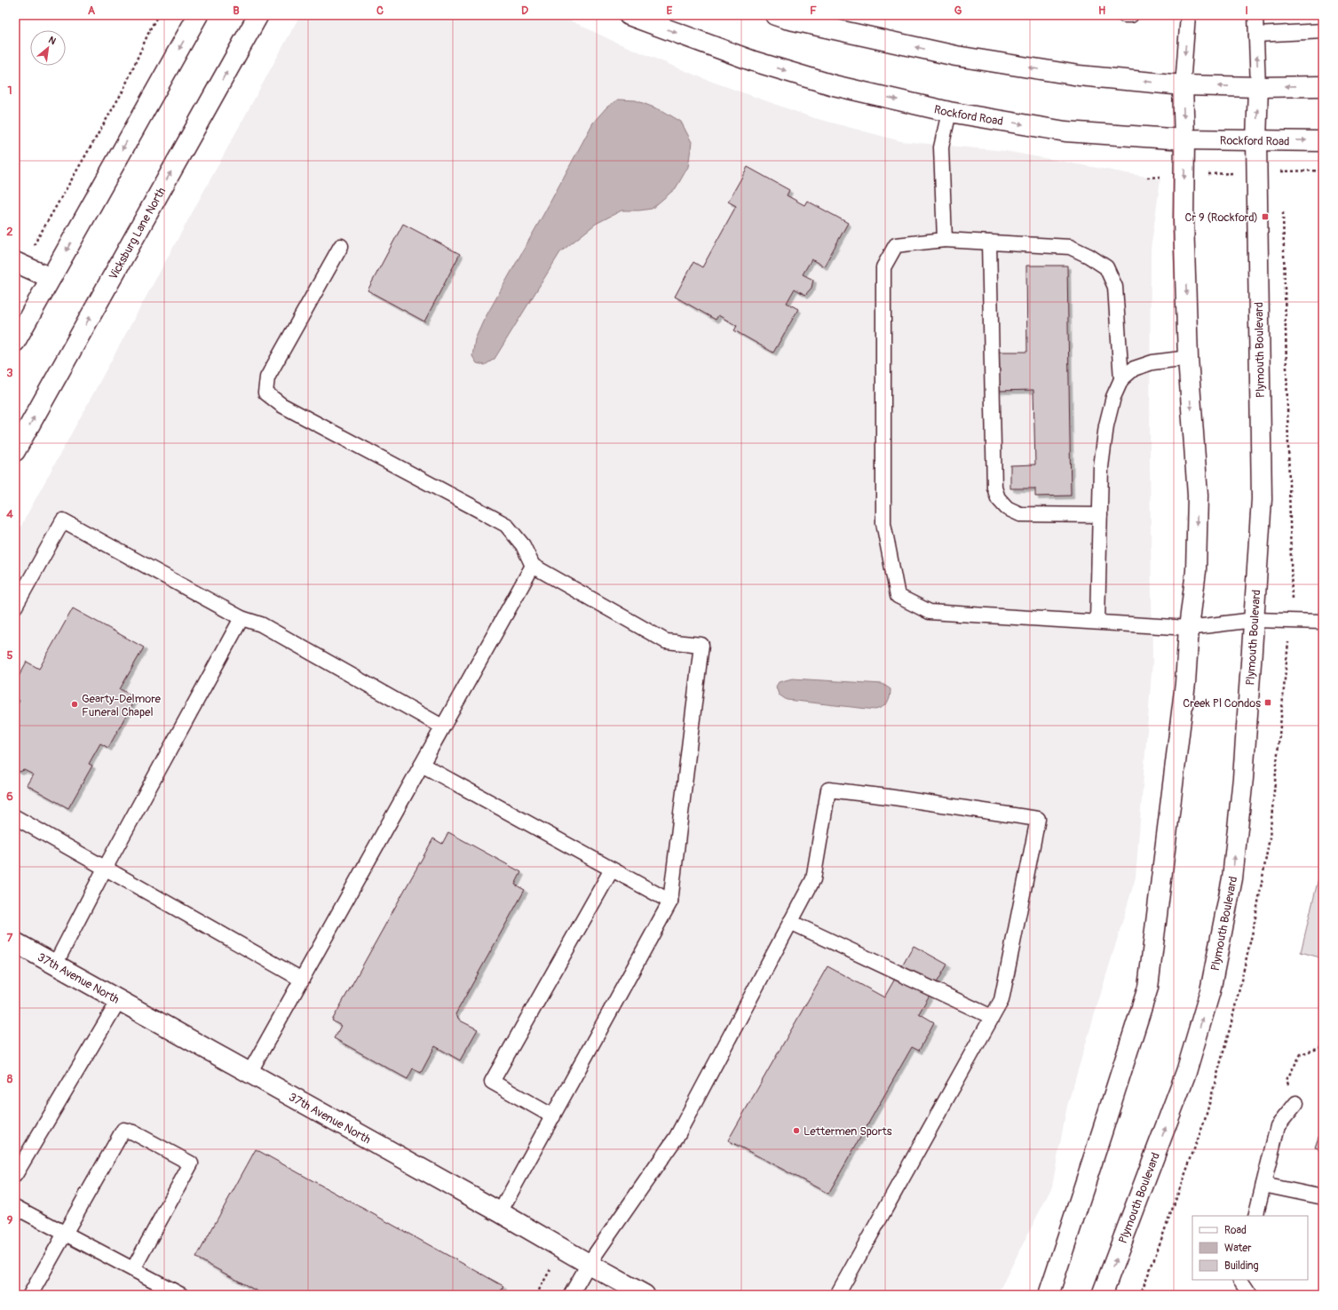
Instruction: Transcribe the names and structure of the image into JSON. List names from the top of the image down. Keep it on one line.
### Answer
{"streets":{"street":["Rockford Road","Vicksburg Lane North","Plymouth Boulevard","37th Avenue North"]},"crossings":[["Rockford Road","Plymouth Boulevard"]],"places":{"transit":["Cr 9 (Rockford)","Creek Pl Condos"],"other":["Gearty-Delmore Funeral Chapel","Lettermen Sports"]},"legend":["Road","Water","Building"],"north":"top right","grid":{"columns":["A","B","C","D","E","F","G","H","I"],"rows":["1","2","3","4","5","6","7","8","9"]}}
